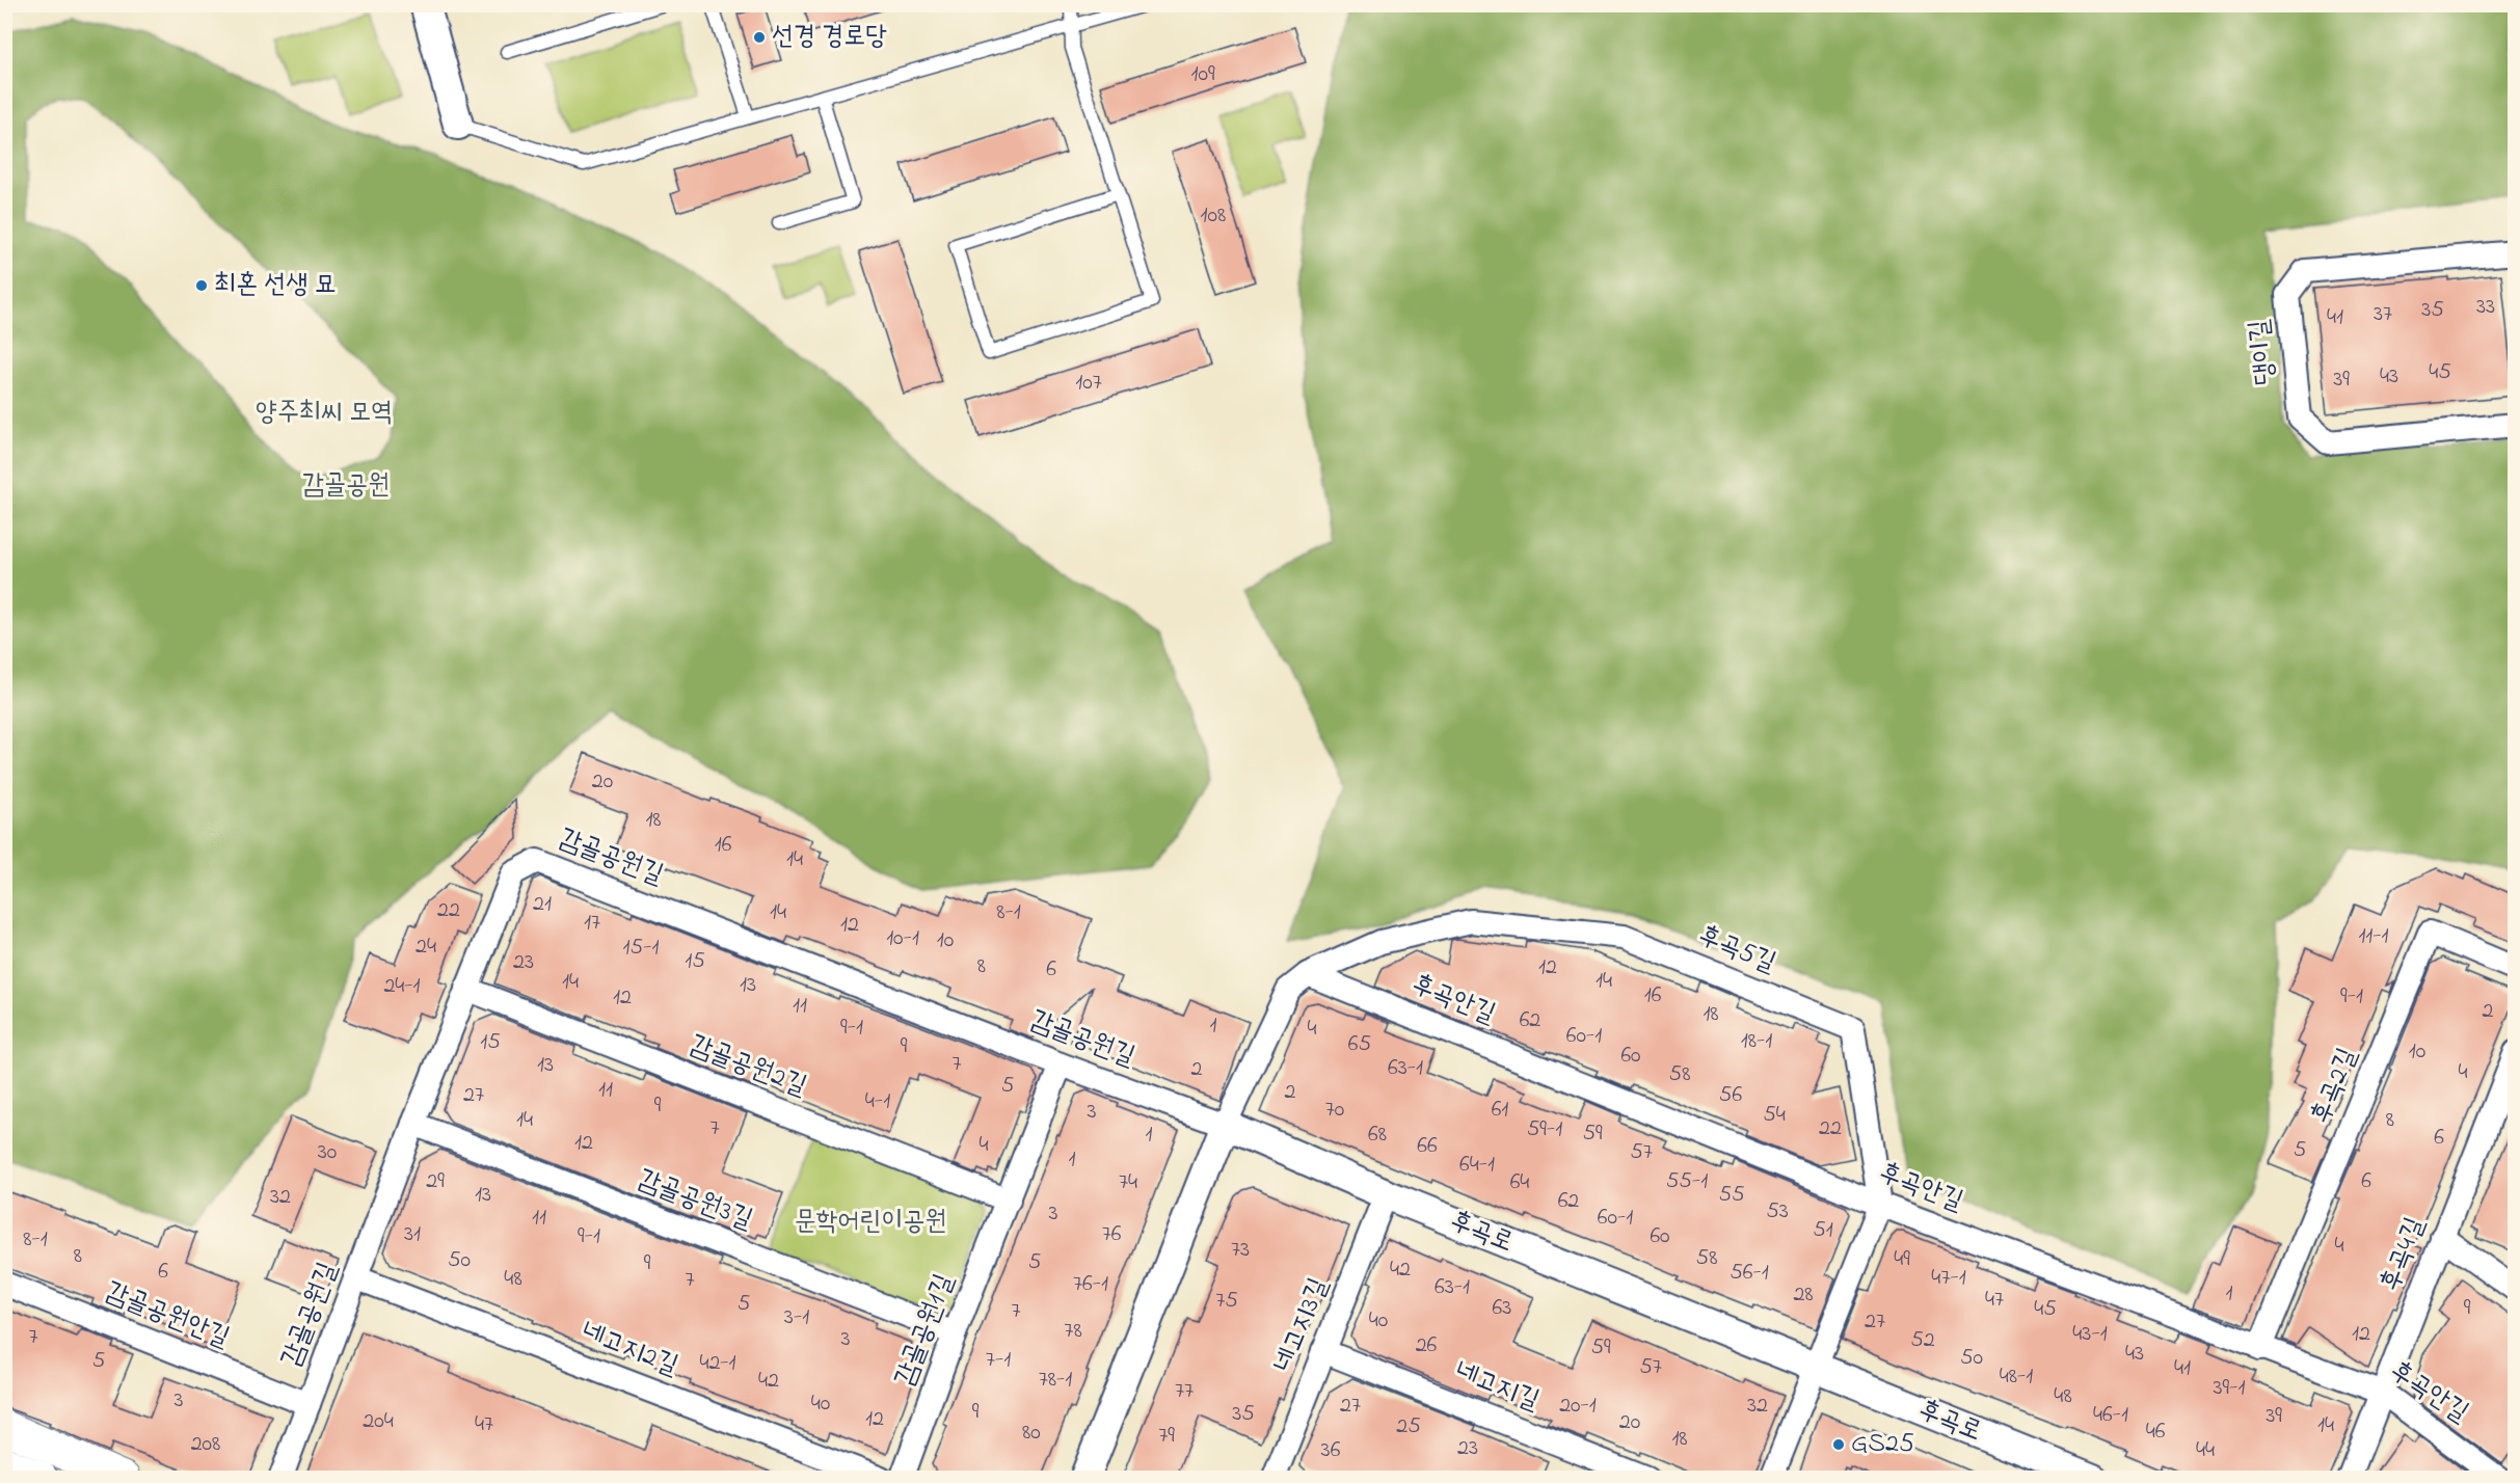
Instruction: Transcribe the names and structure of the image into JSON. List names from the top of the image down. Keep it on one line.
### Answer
{"streets":{"street":["댕이길","감골공원길","후곡5길","후곡안길","감골공원2길","후곡2길","감골공원3길","후곡로","후곡4길","감골공원안길","네고지3길","감골공원1길","네고지2길","네고지길"]},"crossings":[["감골공원길","후곡5길"],["감골공원길","감골공원2길"],["감골공원길","감골공원3길"],["감골공원길","후곡로"],["감골공원길","감골공원안길"],["감골공원길","감골공원1길"],["감골공원길","네고지2길"],["후곡5길","후곡안길"],["후곡5길","후곡로"],["후곡안길","후곡2길"],["후곡안길","후곡4길"],["감골공원2길","감골공원1길"],["감골공원3길","감골공원1길"],["후곡로","네고지3길"],["네고지3길","네고지길"]],"parks":["양주최씨 모역","감골공원","문학어린이공원"],"places":["선경 경로당","최혼 선생 묘","GS25"],"house_numbers":["109","108","33","35","37","41","45","43","39","107","20","18","16","14","21","22","14","8-1","17","12","11-1","10-1","10","24","15-1","15","23","8","12","6","14","14","13","24-1","16","9-1","12","11","2","18","62","1","9-1","4","60-1","18-1","15","65","9","10","60","7","13","63-1","2","4","58","5","11","2","27","56","4-1","9","70","61","3","54","14","8","7","22","59-1","59","1","68","6","12","4","66","5","30","57","1","64-1","29","55-1","6","74","64","13","55","32","62","53","3","11","60-1","51","31","76","9-1","60","8-1","4","73","8","58","49","50","5","9","42","6","56-1","47-1","48","7","76-1","63-1","1","28","47","75","5","63","9","45","7","3-1","40","27","78","43-1","12","7","3","52","26","59","43","50","7-1","5","42-1","57","41","48-1","78-1","42","39-1","77","48","3","40","27","20-1","32","9","35","46-1","39","12","204","20","47","14","25","46","80","79","18","208","23","36","44"]}
